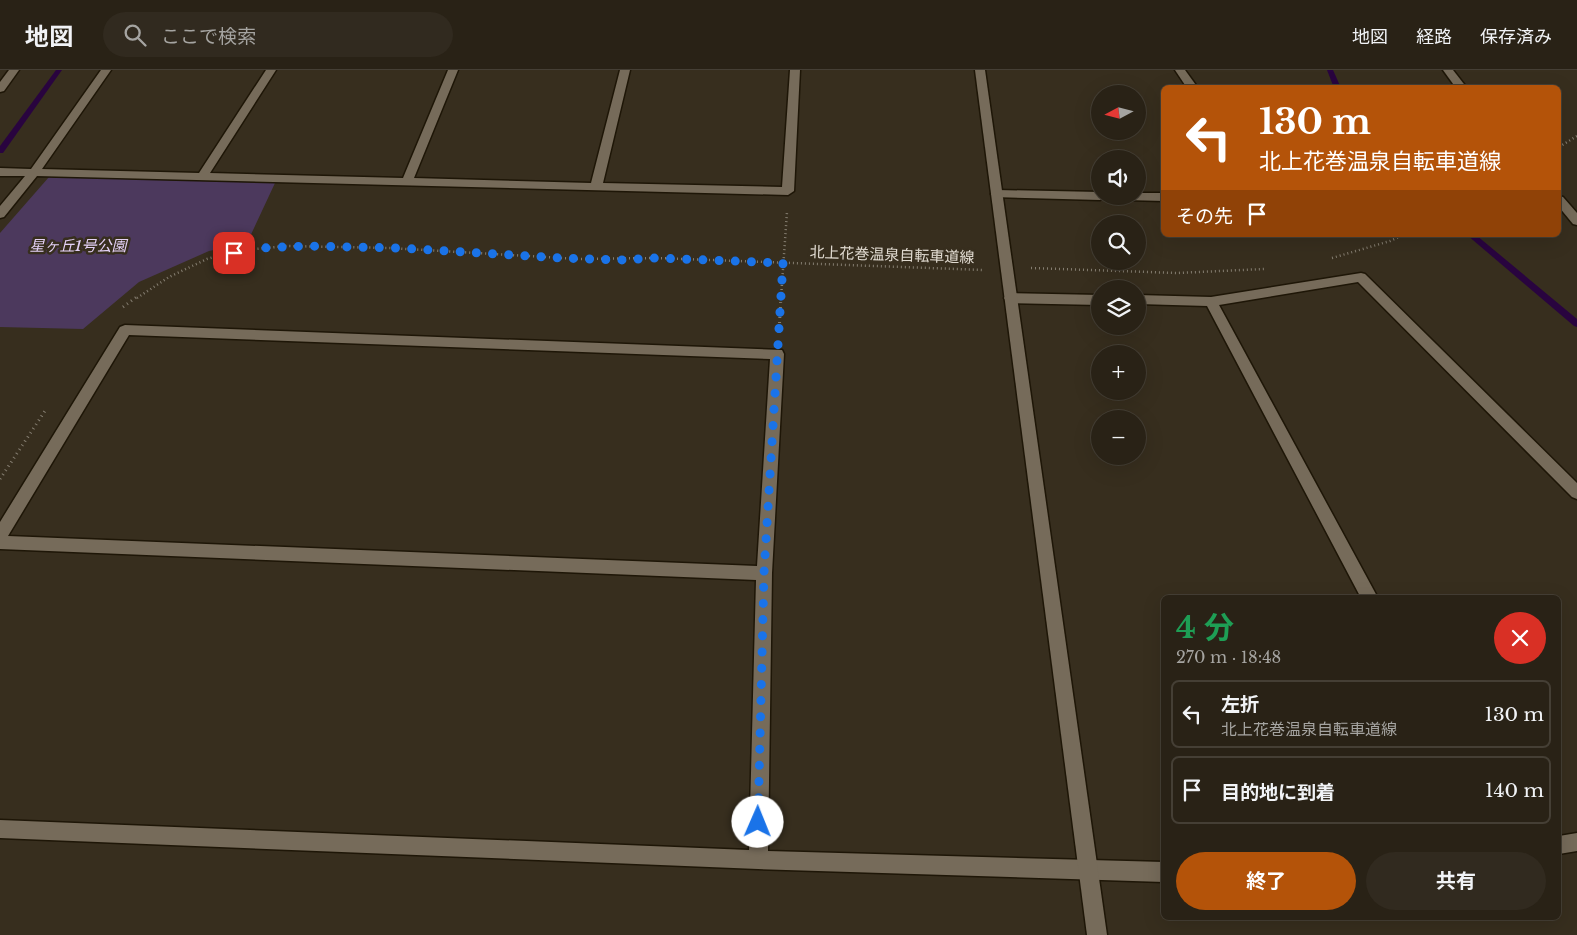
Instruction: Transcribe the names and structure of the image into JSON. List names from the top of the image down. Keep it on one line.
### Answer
{"streets":{"path":["北上花巻温泉自転車道線"]},"parks":["星ヶ丘1号公園"],"north":"left","page":{"header":"地図","search":"ここで検索","nav":["地図","経路","保存済み"],"map_buttons":["+","−"],"turn":["130 m","北上花巻温泉自転車道線"],"then":"その先","heading":["4 分","270 m · 18:48"],"list":[{"name":"左折","note":"北上花巻温泉自転車道線","value":"130 m"},{"name":"目的地に到着","value":"140 m"}],"buttons":["終了","共有"]}}
